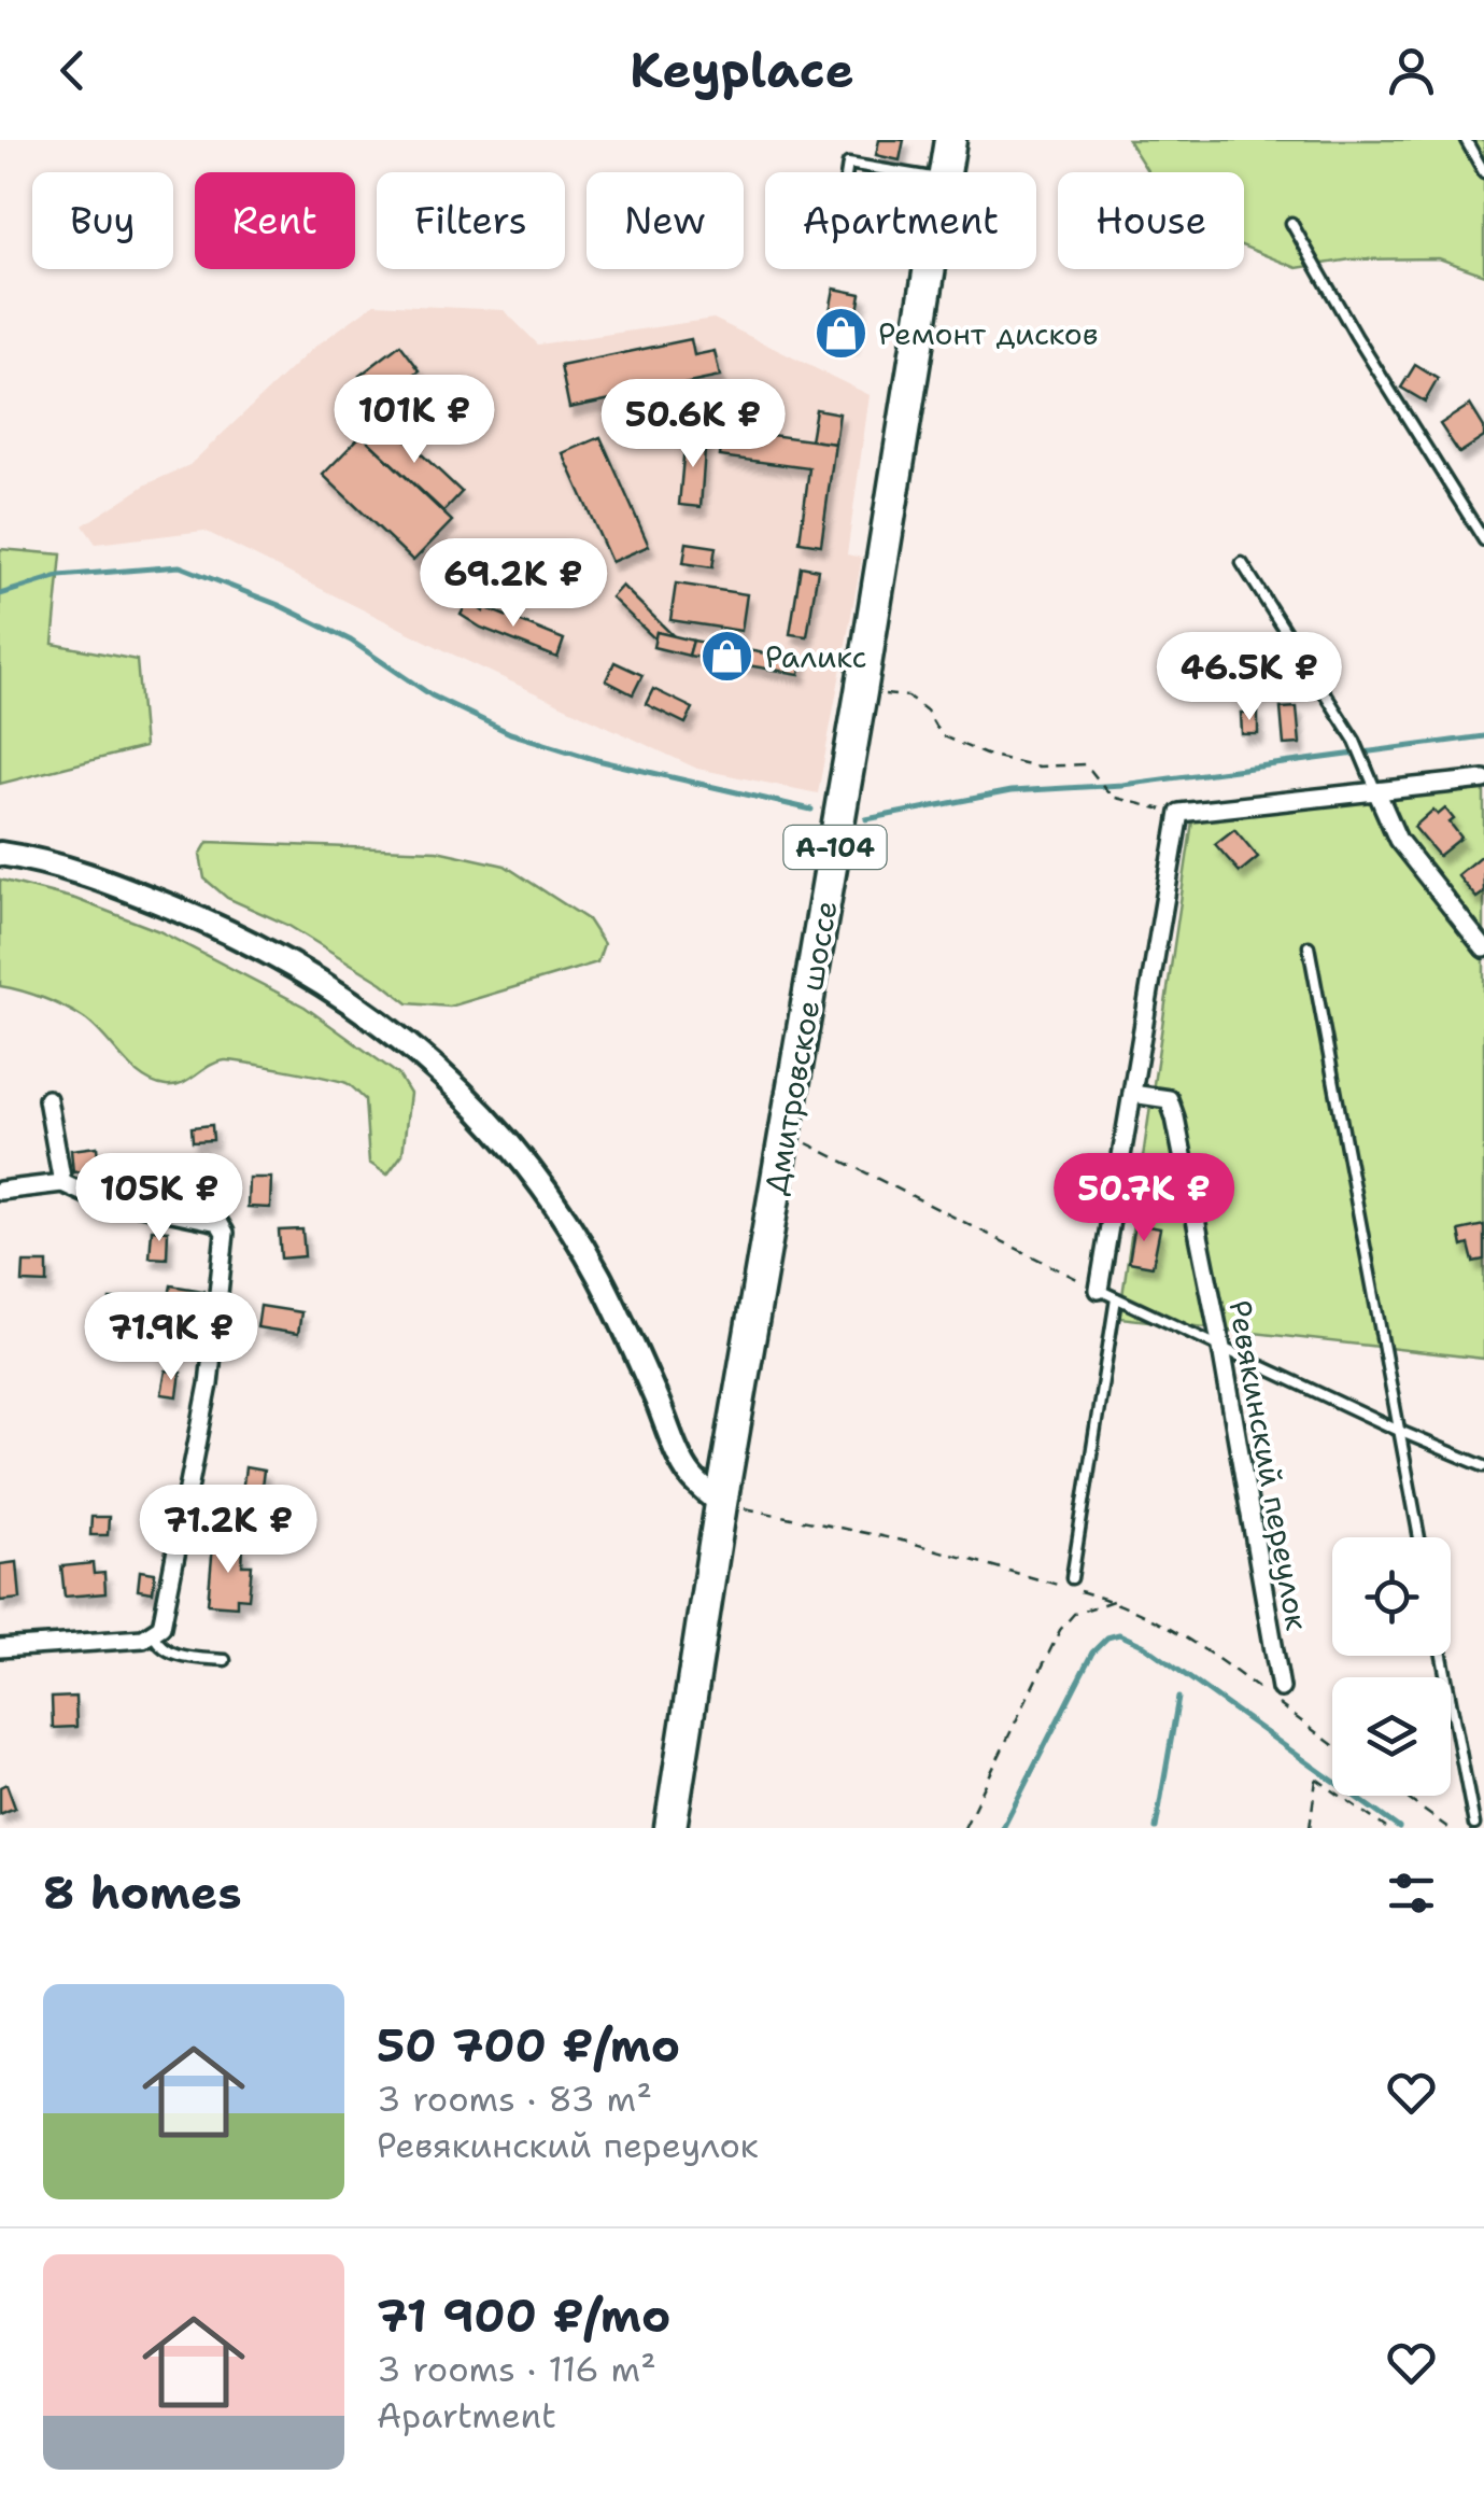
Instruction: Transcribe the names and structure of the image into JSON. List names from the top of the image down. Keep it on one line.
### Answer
{"streets":{"highway":["А-104","Дмитровское шоссе"],"street":["Ревякинский переулок"]},"places":{"shop":["Ремонт дисков","Раликс"]},"page":{"header":"Keyplace","chip":["Buy","Rent","Filters","New","Apartment","House"],"price":["101K ₽","50.6K ₽","69.2K ₽","46.5K ₽","105K ₽","50.7K ₽","71.9K ₽","71.2K ₽"],"heading":"8 homes","list":[{"name":"50 700 ₽/mo","note":"3 rooms · 83 m² · Ревякинский переулок"},{"name":"71 900 ₽/mo","note":"3 rooms · 116 m² · Apartment"}]}}
